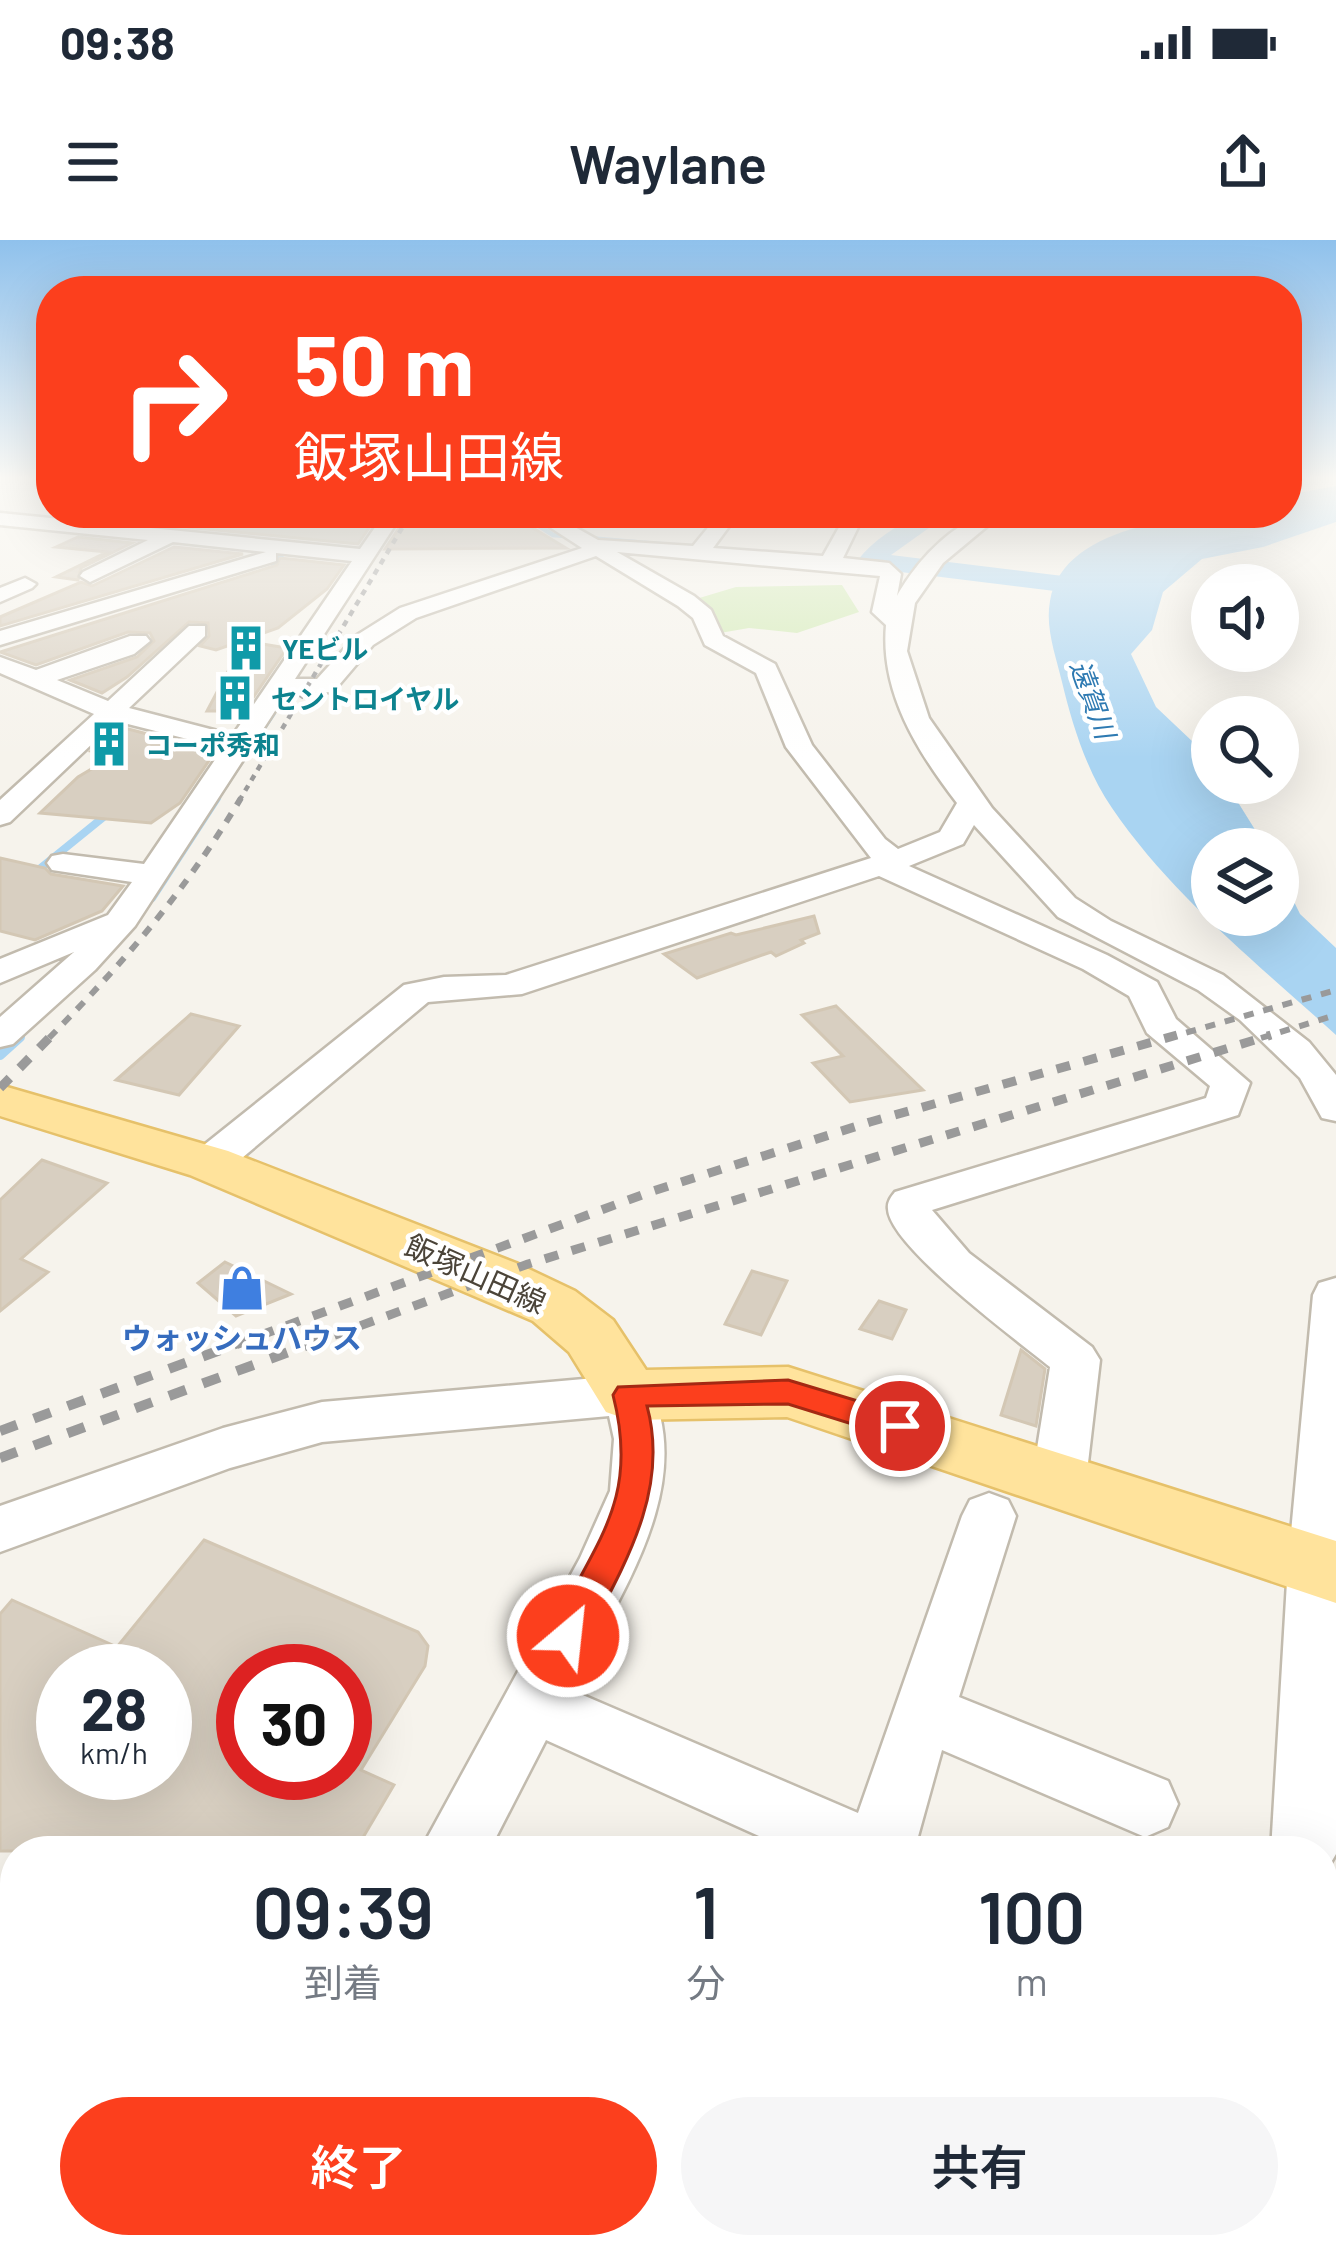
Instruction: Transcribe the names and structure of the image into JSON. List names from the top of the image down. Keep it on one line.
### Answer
{"streets":{"main road":["飯塚山田線"]},"water":["遠賀川"],"places":{"building":["YEビル","セントロイヤル","コーポ秀和"],"shop":["ウォッシュハウス"]},"page":{"status":"09:38","header":"Waylane","turn":["50 m","飯塚山田線"],"speed":"28 km/h","limit":"30","eta":["09:39","到着","1","分","100","m"],"buttons":["終了","共有"]}}
